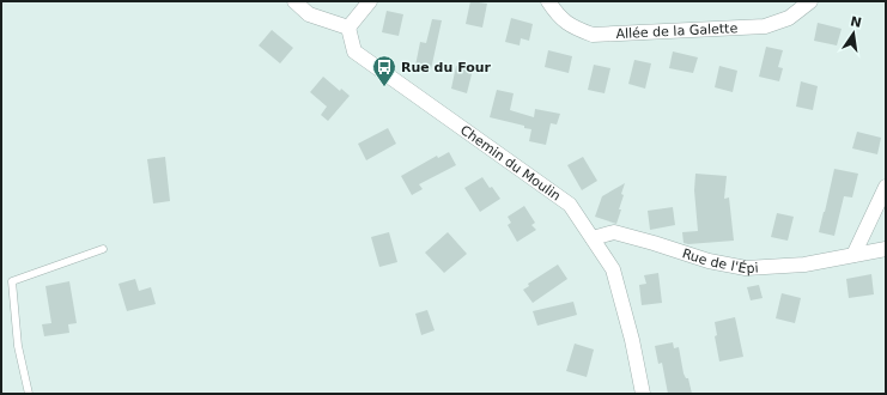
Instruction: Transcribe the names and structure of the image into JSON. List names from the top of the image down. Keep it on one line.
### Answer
{"streets":{"street":["Allée de la Galette","Chemin du Moulin","Rue de l'Épi"]},"crossings":[["Chemin du Moulin","Rue de l'Épi"]],"places":{"bus stop":["Rue du Four"]},"north":"top"}
